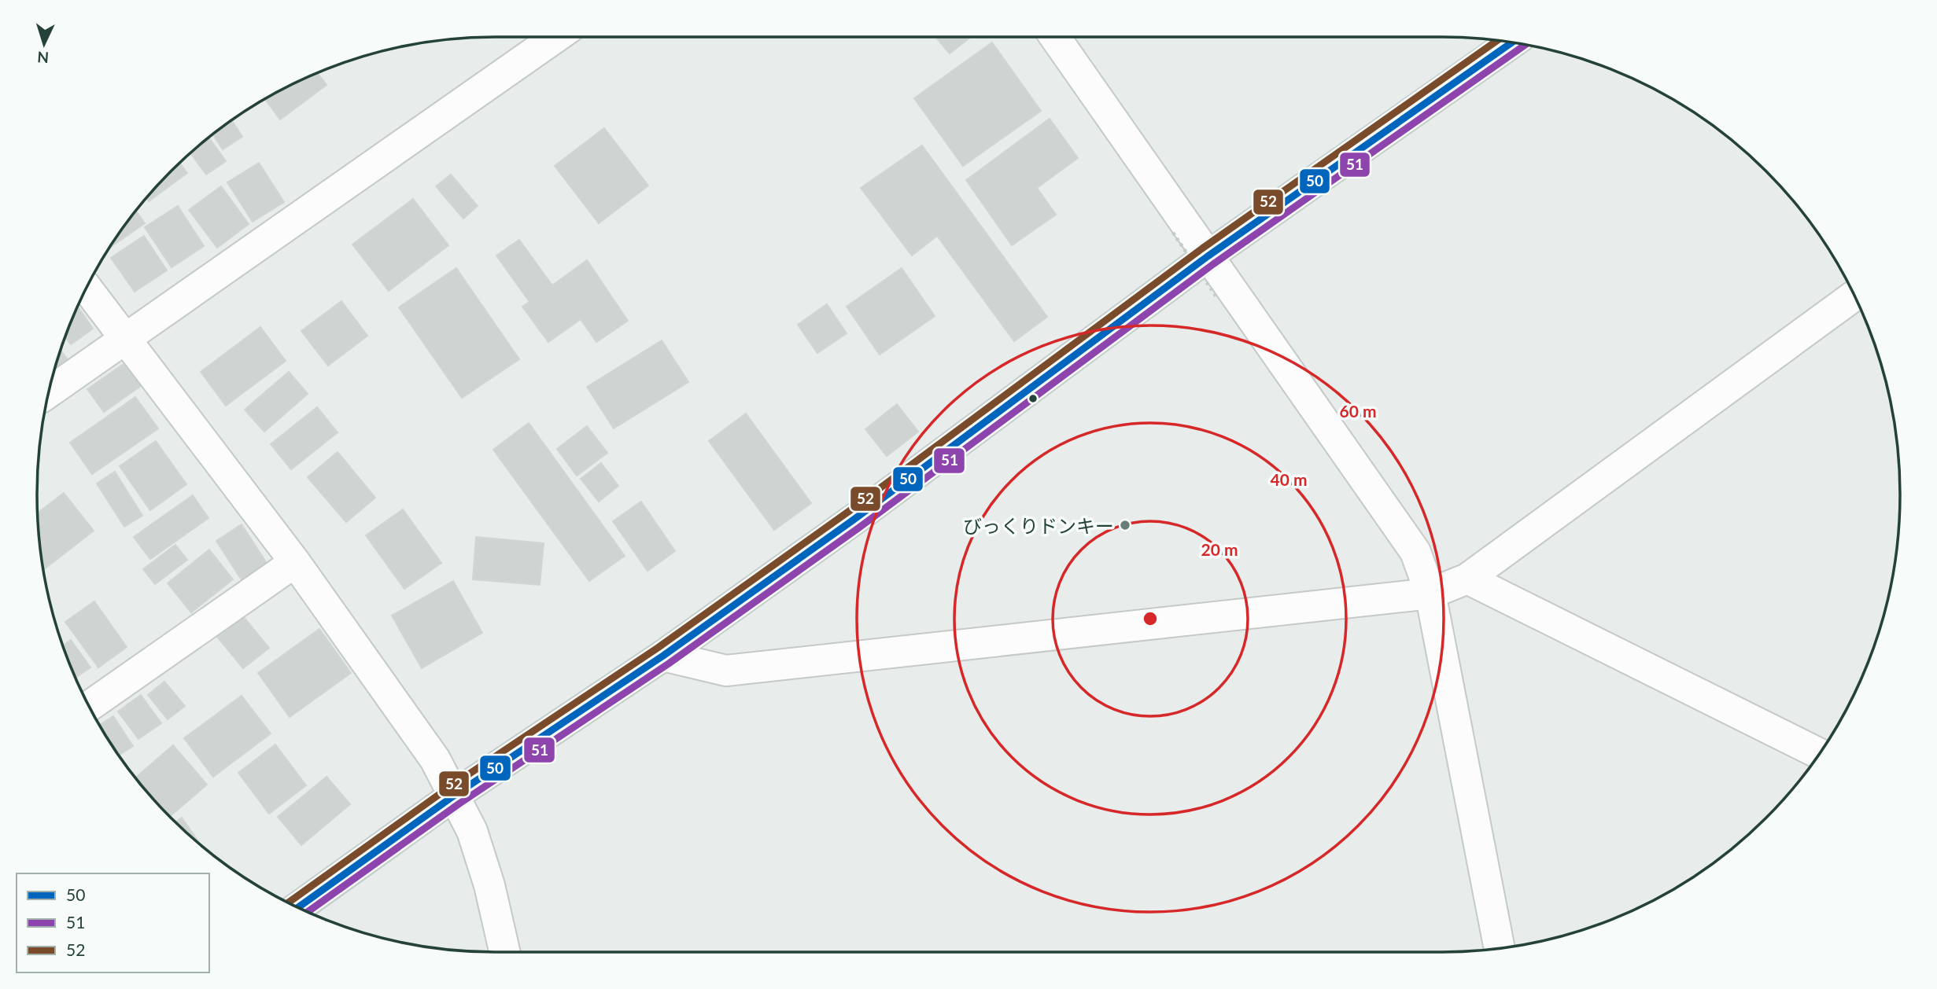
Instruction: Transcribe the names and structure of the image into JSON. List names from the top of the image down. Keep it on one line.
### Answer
{"places":["びっくりドンキー"],"lines":["transit line 52","transit line 50","transit line 51"],"legend":["50","51","52"],"north":"bottom","rings":["60 m","40 m","20 m"]}
